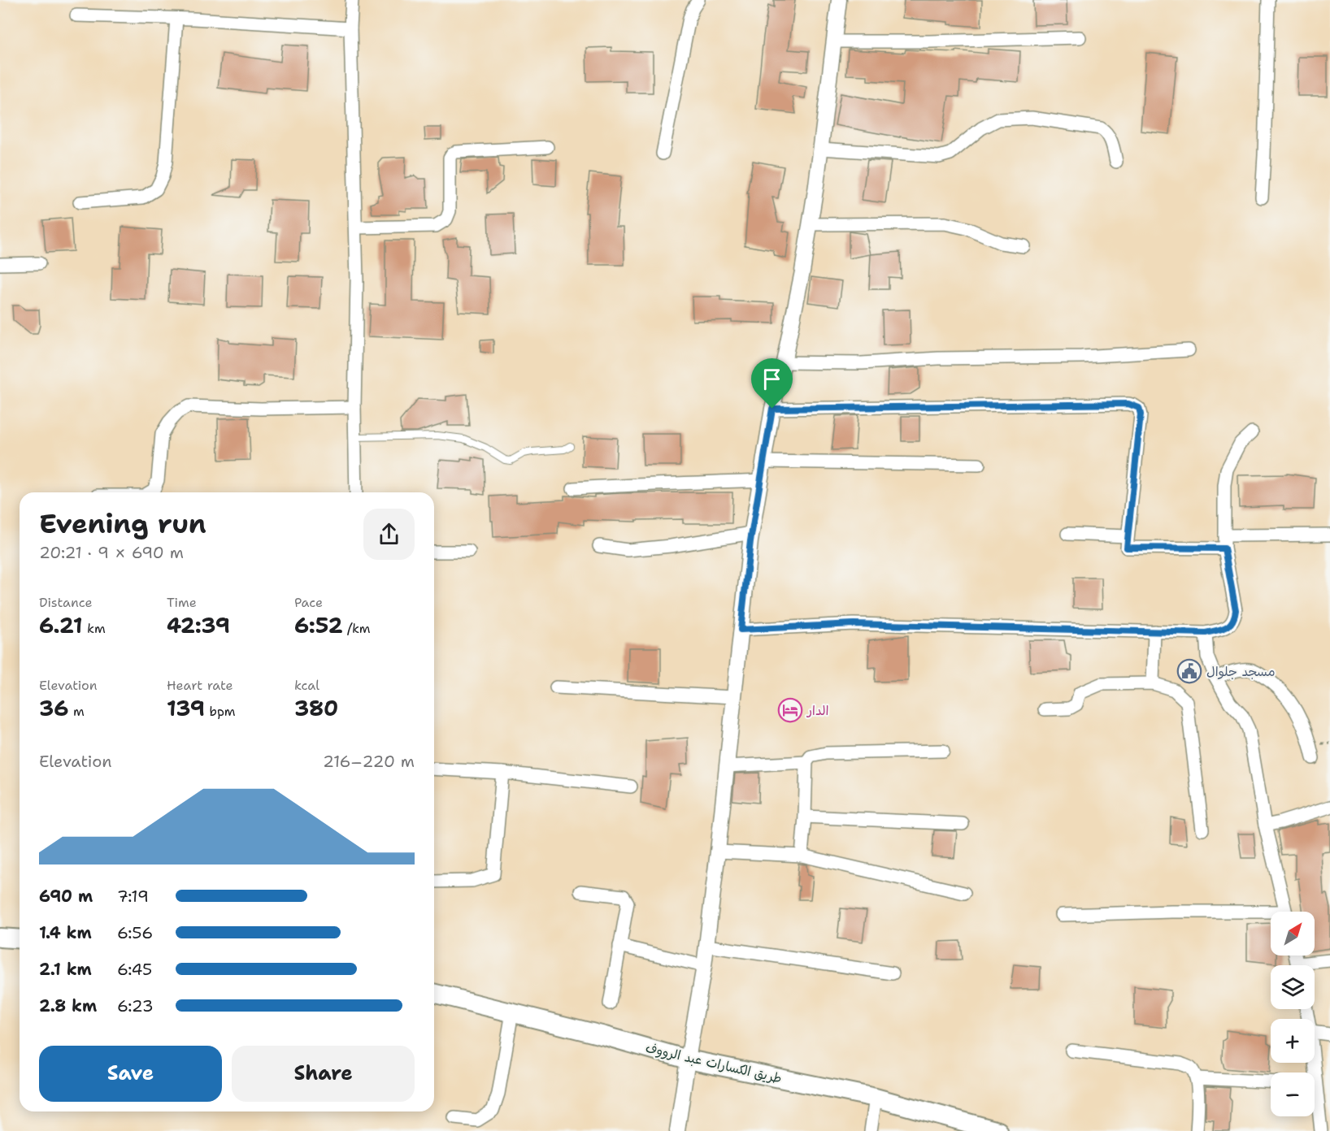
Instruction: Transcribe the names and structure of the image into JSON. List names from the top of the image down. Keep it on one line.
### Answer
{"streets":{"main road":["طريق الكسارات عبد الرووف"]},"places":{"public building":["مسجد جلوال"],"hotel":["الدار"]},"north":"top right","page":{"heading":["Evening run","20:21 · 9 × 690 m"],"stats":[["Distance","6.21 km"],["Time","42:39"],["Pace","6:52 /km"],["Elevation","36 m"],["Heart rate","139 bpm"],["kcal","380"]],"chart":["Elevation","216–220 m"],"list":[{"name":"690 m","note":"7:19"},{"name":"1.4 km","note":"6:56"},{"name":"2.1 km","note":"6:45"},{"name":"2.8 km","note":"6:23"}],"map_buttons":["+","−"],"buttons":["Save","Share"]}}
